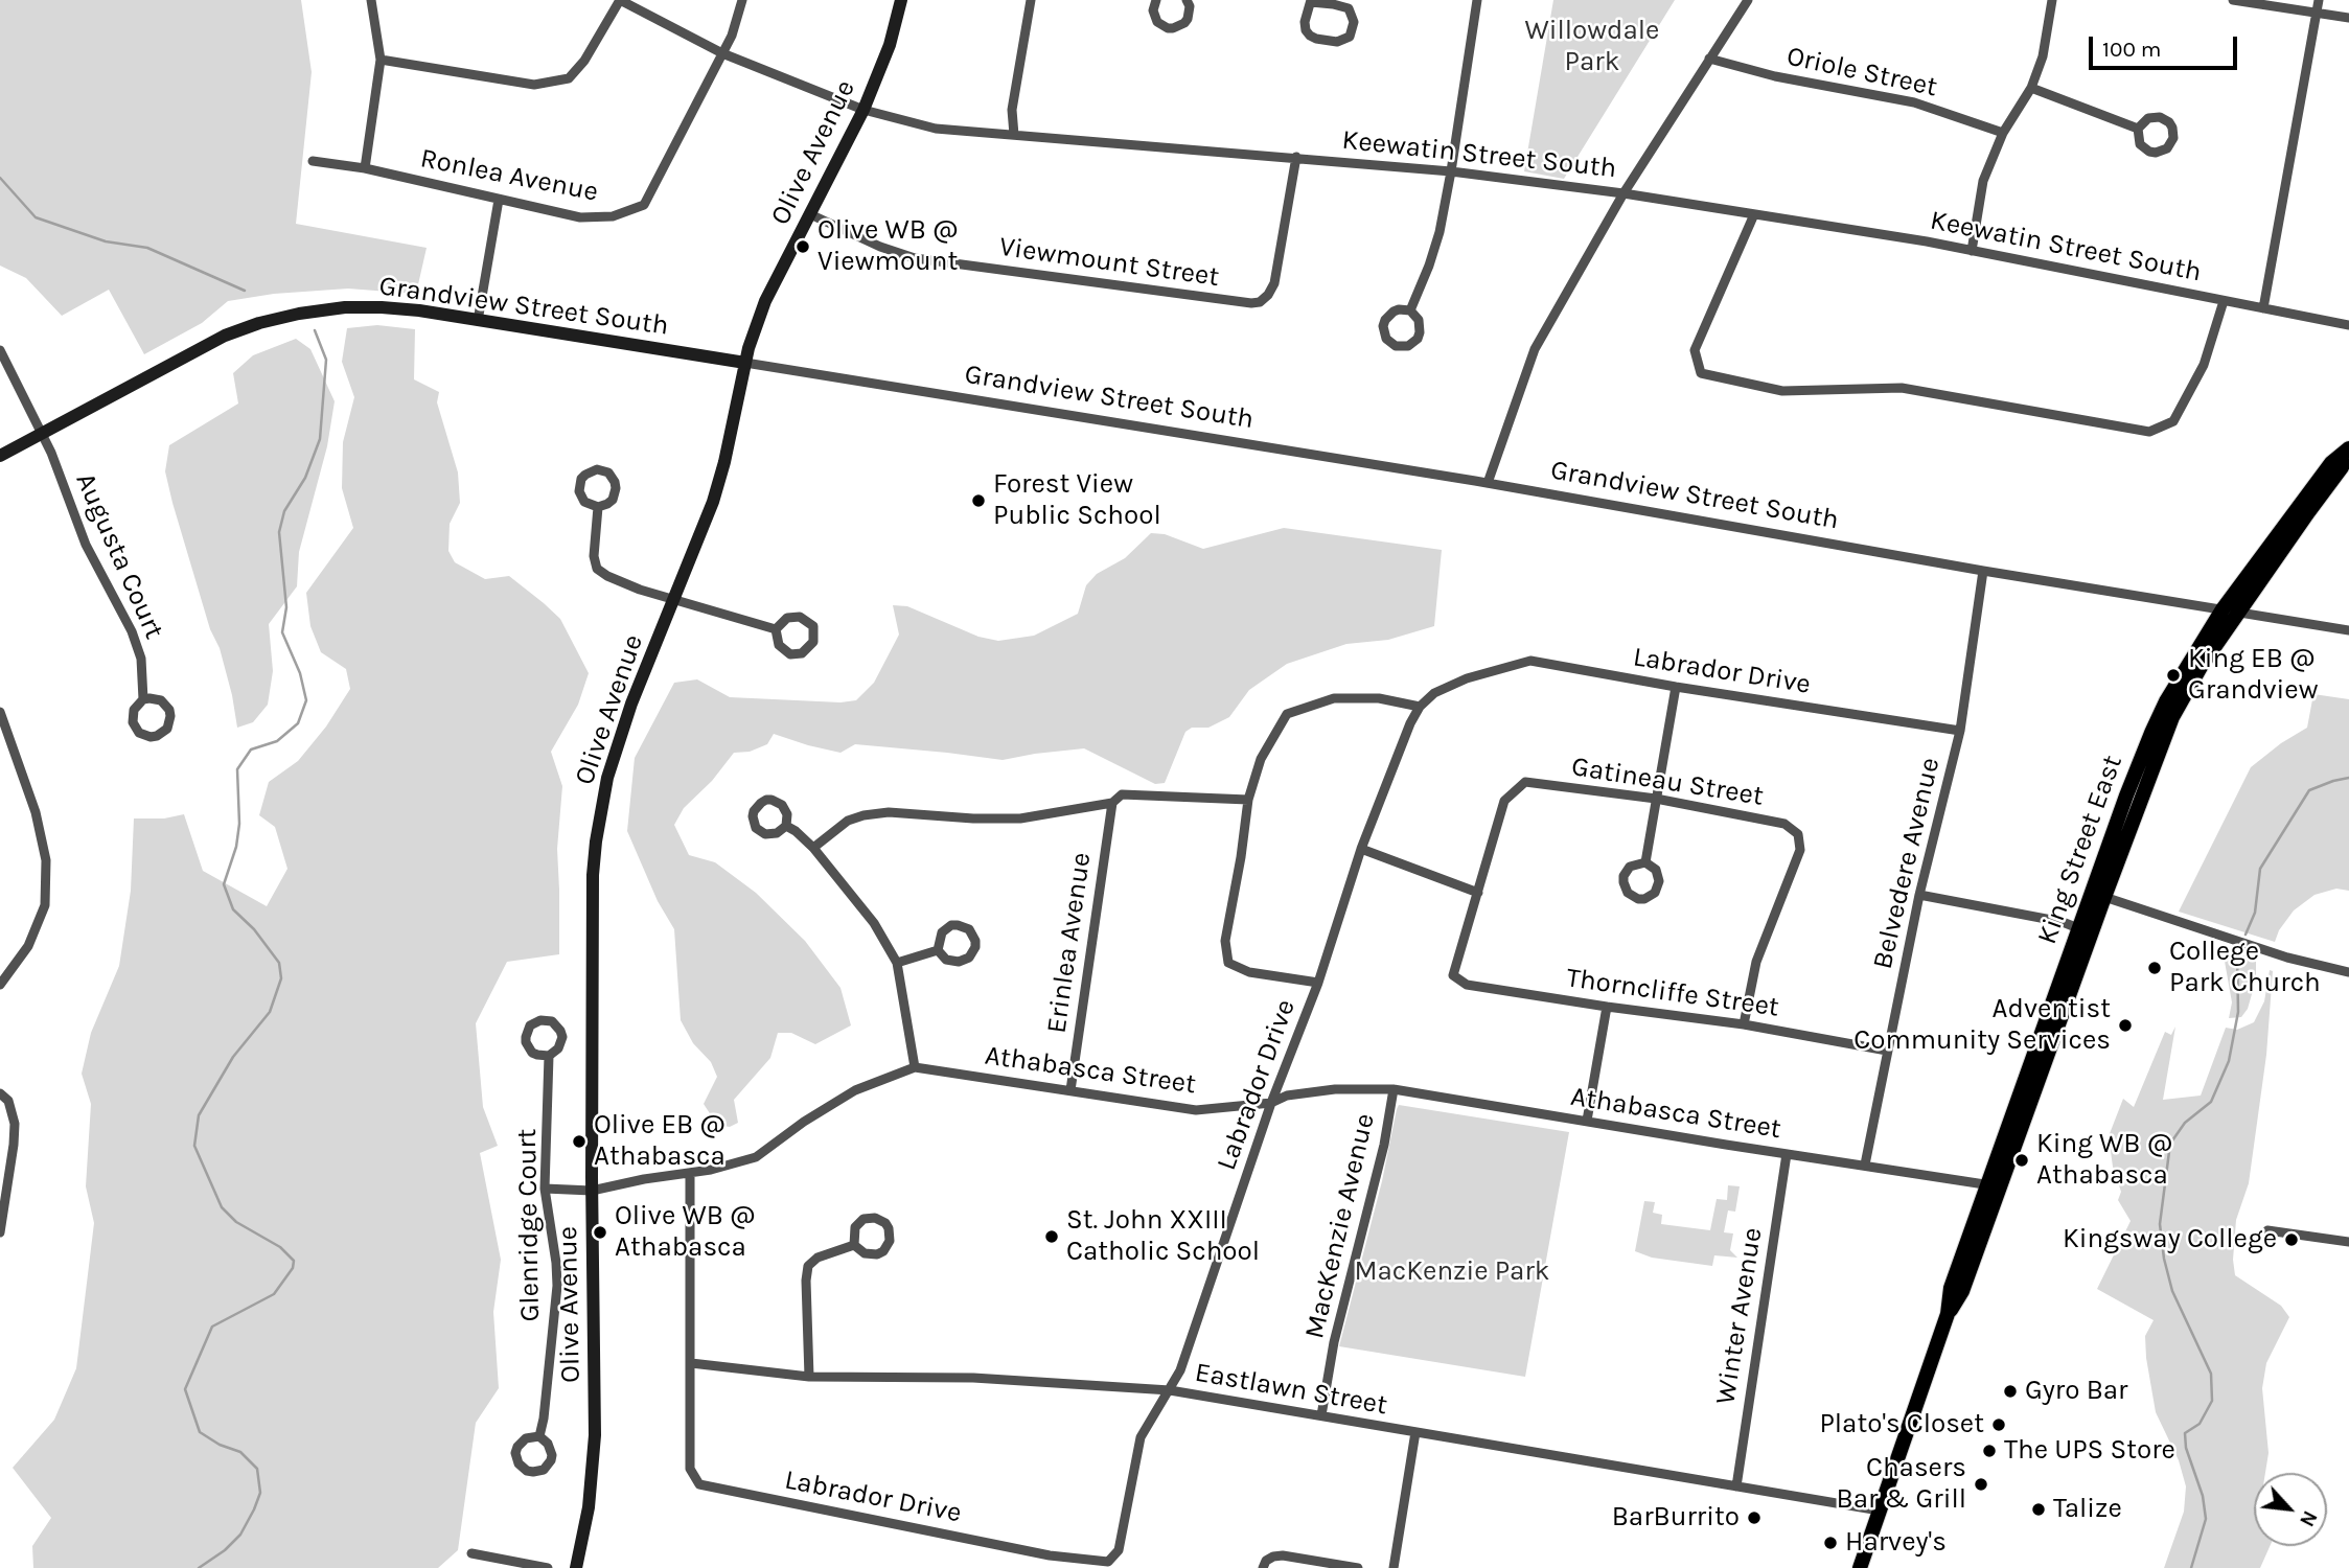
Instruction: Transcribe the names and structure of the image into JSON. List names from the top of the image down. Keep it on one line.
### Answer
{"streets":{"main road":["Olive Avenue","Grandview Street South","King Street East"],"street":["Oriole Street","Keewatin Street South","Ronlea Avenue","Viewmount Street","Augusta Court","Labrador Drive","Gatineau Street","Belvedere Avenue","Erinlea Avenue","Thorncliffe Street","Athabasca Street","Glenridge Court","MacKenzie Avenue","Winter Avenue","Eastlawn Street"]},"crossings":[["Olive Avenue","Keewatin Street South"],["Olive Avenue","Viewmount Street"],["Olive Avenue","Grandview Street South"],["Olive Avenue","Athabasca Street"],["Keewatin Street South","Ronlea Avenue"],["Keewatin Street South","Viewmount Street"],["Grandview Street South","Augusta Court"],["Grandview Street South","King Street East"],["Grandview Street South","Belvedere Avenue"],["Labrador Drive","Belvedere Avenue"],["Labrador Drive","Athabasca Street"],["Labrador Drive","Eastlawn Street"],["Gatineau Street","Thorncliffe Street"],["King Street East","Athabasca Street"],["King Street East","Eastlawn Street"],["Belvedere Avenue","Thorncliffe Street"],["Belvedere Avenue","Athabasca Street"],["Erinlea Avenue","Athabasca Street"],["Athabasca Street","Glenridge Court"],["Athabasca Street","MacKenzie Avenue"],["Athabasca Street","Winter Avenue"],["MacKenzie Avenue","Eastlawn Street"],["Winter Avenue","Eastlawn Street"]],"parks":["Willowdale Park","MacKenzie Park"],"places":["Olive WB @ Viewmount","Forest View Public School","King EB @ Grandview","College Park Church","Adventist Community Services","Olive EB @ Athabasca","King WB @ Athabasca","Olive WB @ Athabasca","St. John XXIII Catholic School","Kingsway College","Gyro Bar","Plato's Closet","The UPS Store","Chasers Bar & Grill","Talize","BarBurrito","Harvey's"],"scale_bar":"100 m","north":"bottom right"}
